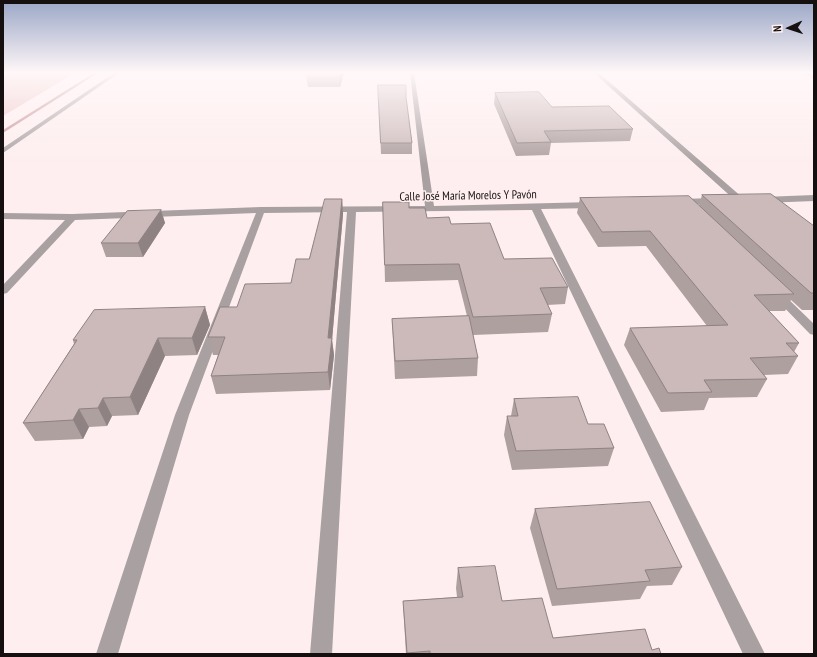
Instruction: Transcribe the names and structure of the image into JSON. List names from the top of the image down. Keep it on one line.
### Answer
{"streets":{"street":["Calle José María Morelos Y Pavón"]},"north":"left"}
